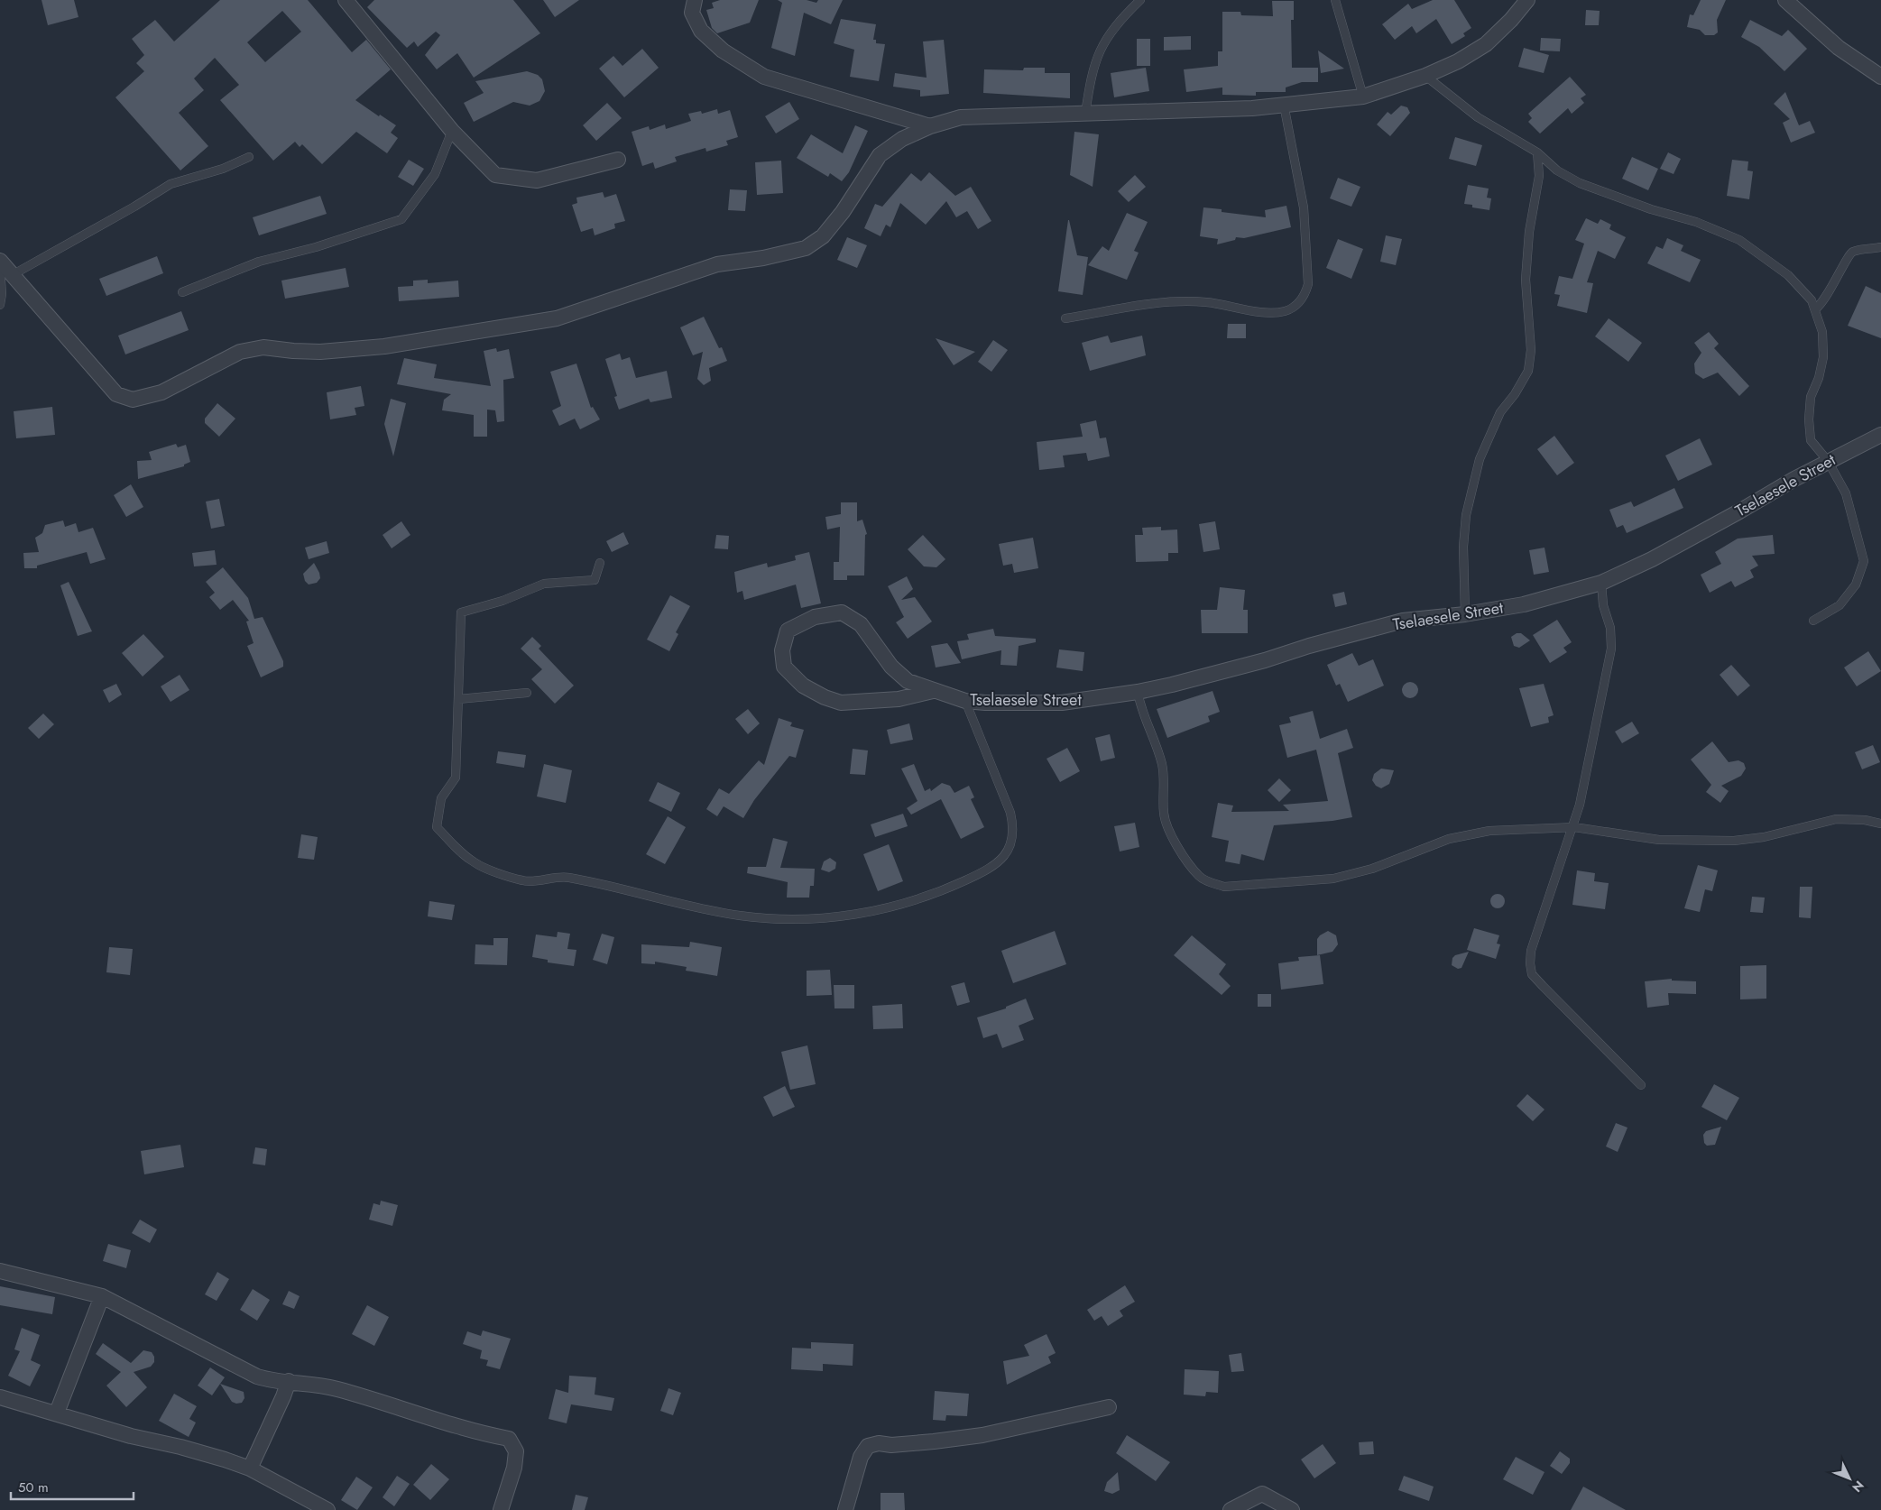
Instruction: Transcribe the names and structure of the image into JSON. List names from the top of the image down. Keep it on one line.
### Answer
{"streets":{"street":["Tselaesele Street"]},"scale_bar":"50 m","north":"bottom right"}
